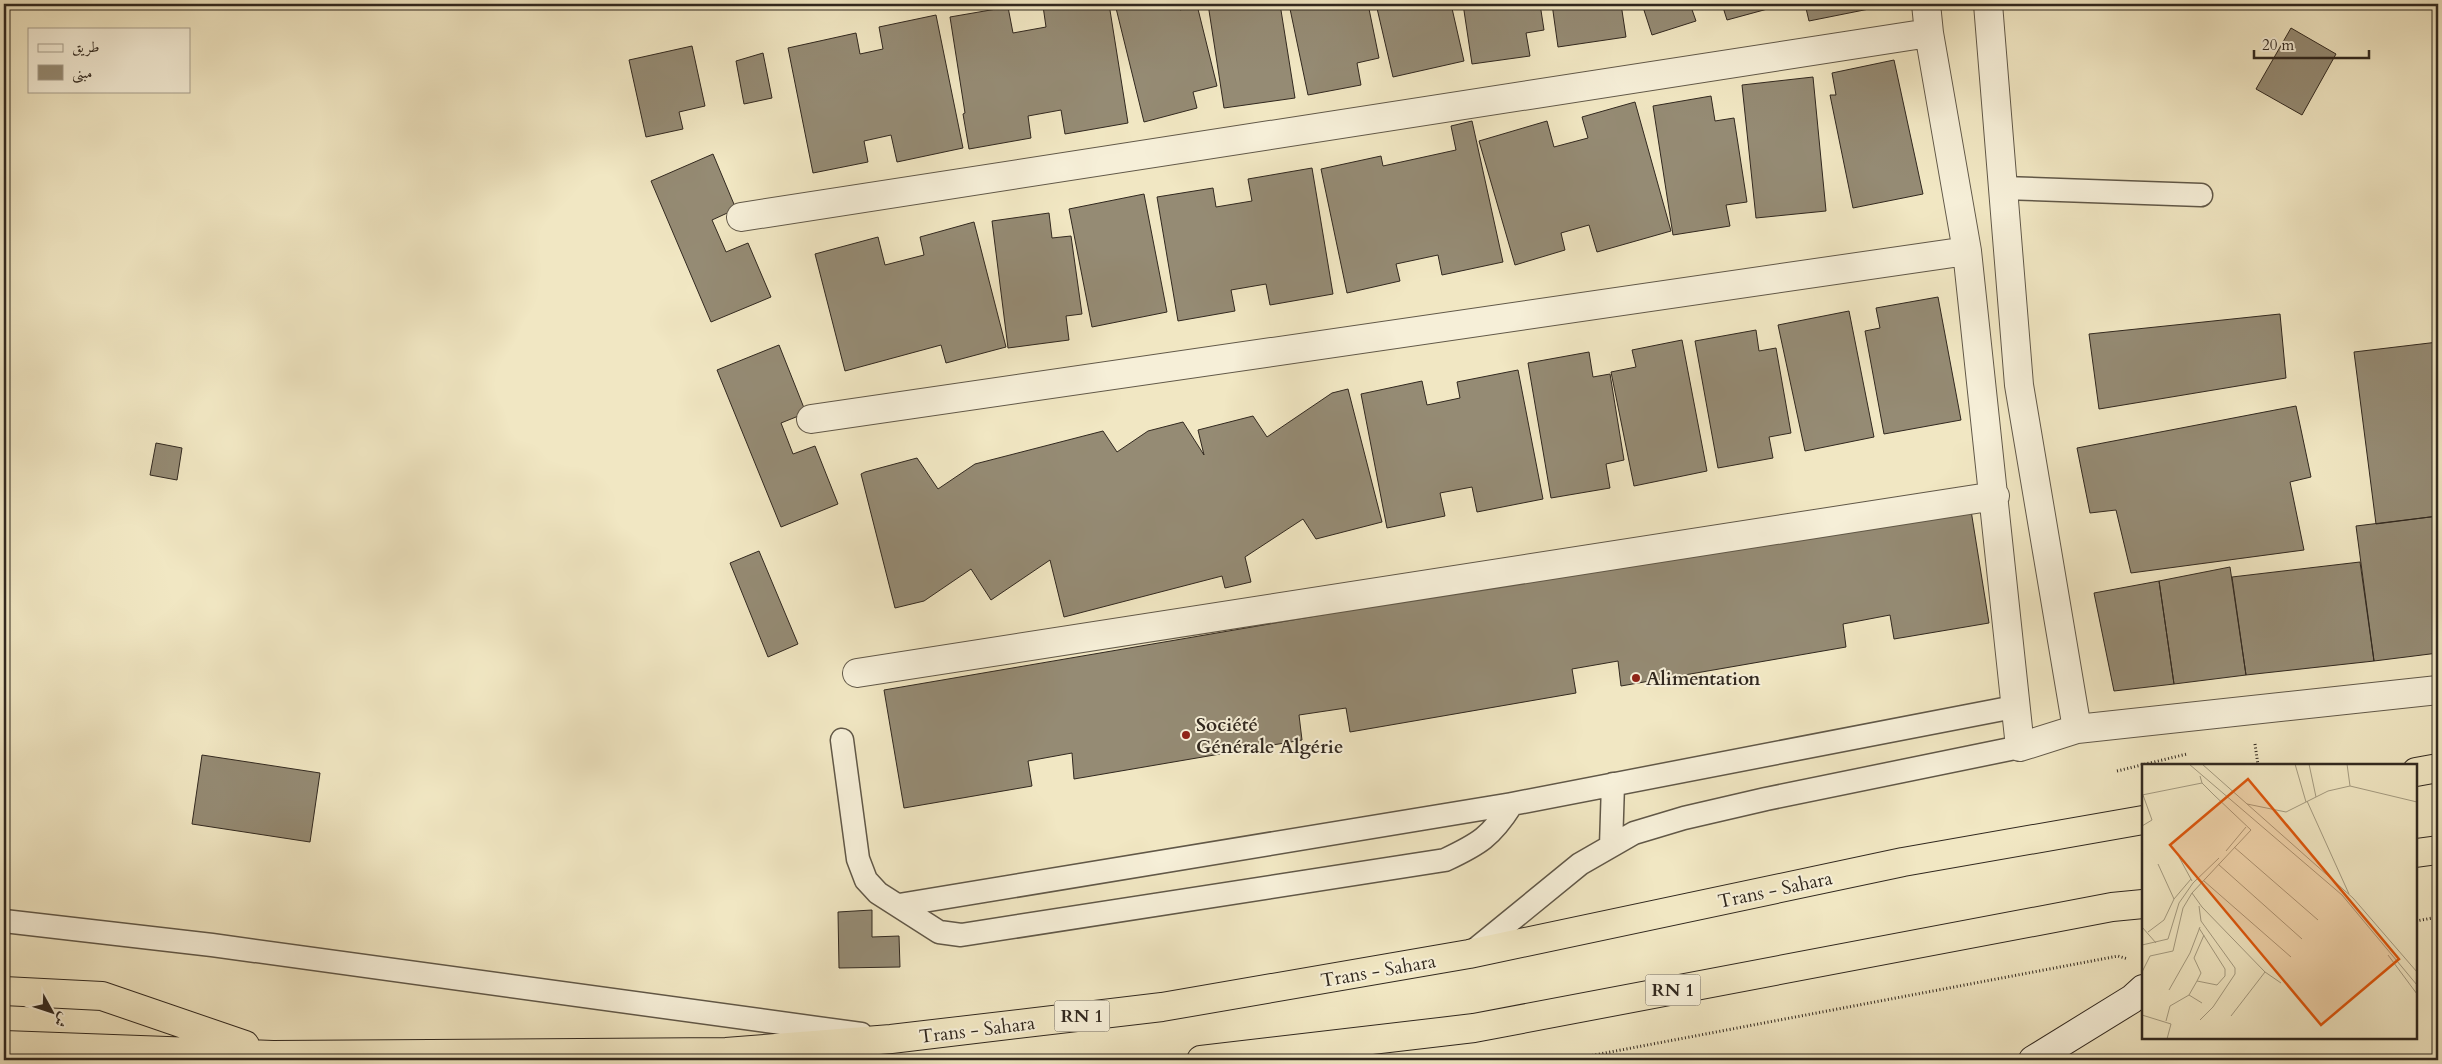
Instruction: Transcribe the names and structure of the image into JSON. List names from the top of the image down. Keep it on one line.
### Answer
{"streets":{"highway":["Trans - Sahara","RN 1"]},"places":["Alimentation","Société Générale Algérie"],"legend":["طريق","مبنى"],"scale_bar":"20 m","north":"bottom right"}
